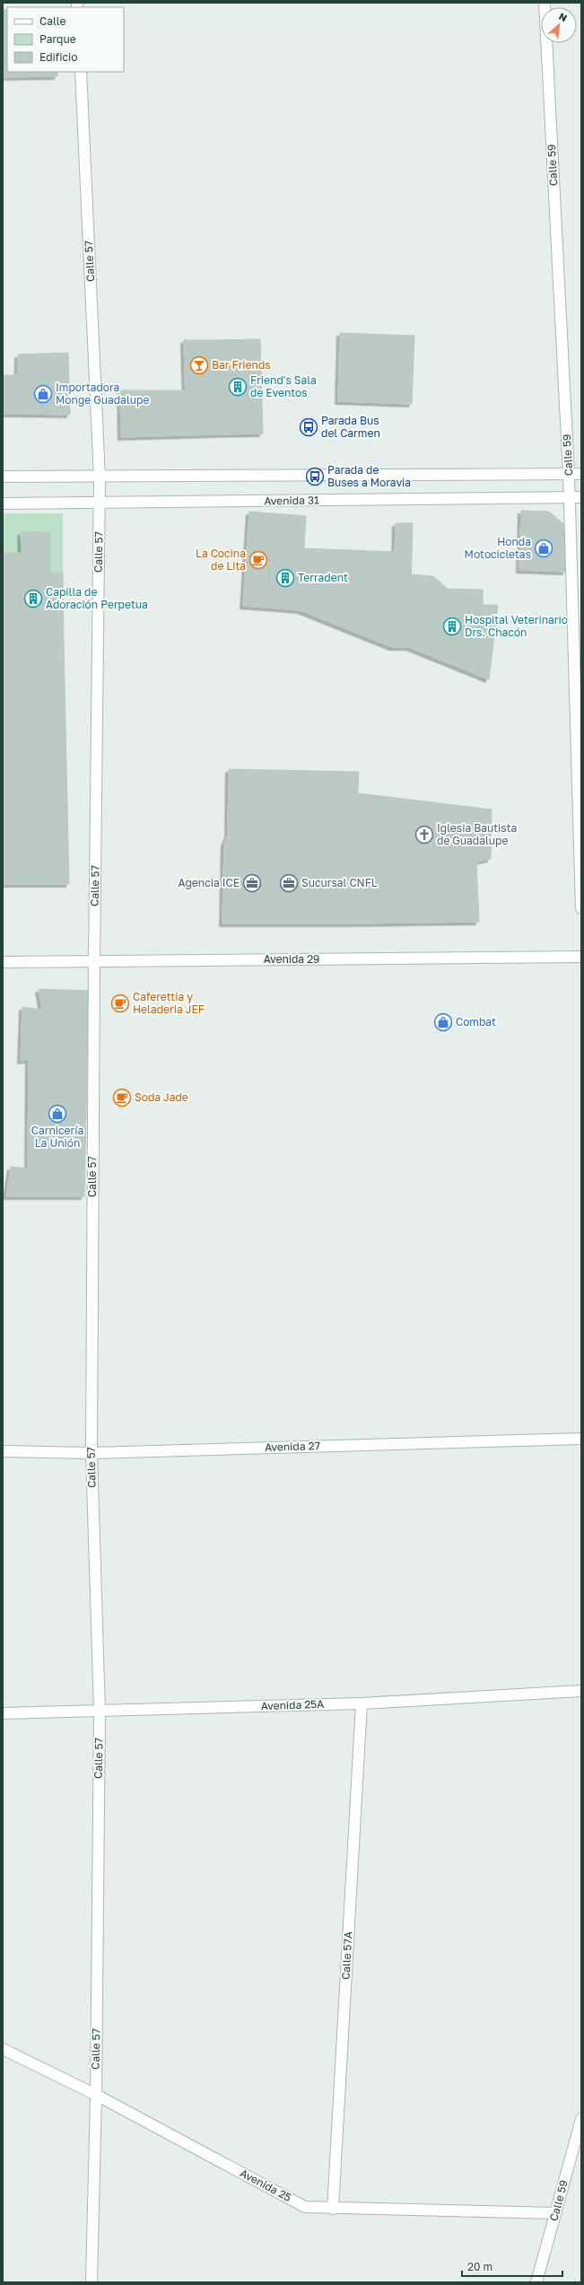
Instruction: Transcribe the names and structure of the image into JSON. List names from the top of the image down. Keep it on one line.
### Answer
{"streets":{"street":["Calle 59","Calle 57","Avenida 31","Avenida 29","Avenida 27","Avenida 25A","Calle 57A","Avenida 25"]},"crossings":[["Calle 59","Avenida 31"],["Calle 59","Avenida 25"],["Calle 57","Avenida 31"],["Calle 57","Avenida 29"],["Calle 57","Avenida 27"],["Calle 57","Avenida 25A"],["Calle 57","Avenida 25"],["Avenida 25A","Calle 57A"],["Calle 57A","Avenida 25"]],"places":{"bar":["Bar Friends"],"building":["Friend's Sala de Eventos","Terradent","Capilla de Adoración Perpetua","Hospital Veterinario Drs. Chacón"],"shop":["Importadora Monge Guadalupe","Honda Motocicletas","Combat","Carnicería La Unión"],"bus stop":["Parada Bus del Carmen","Parada de Buses a Moravia"],"cafe":["La Cocina de Lita","Caferettia y Heladeria JEF","Soda Jade"],"church":["Iglesia Bautista de Guadalupe"],"office":["Agencia ICE","Sucursal CNFL"]},"legend":["Calle","Parque","Edificio"],"scale_bar":"20 m","north":"top right"}
